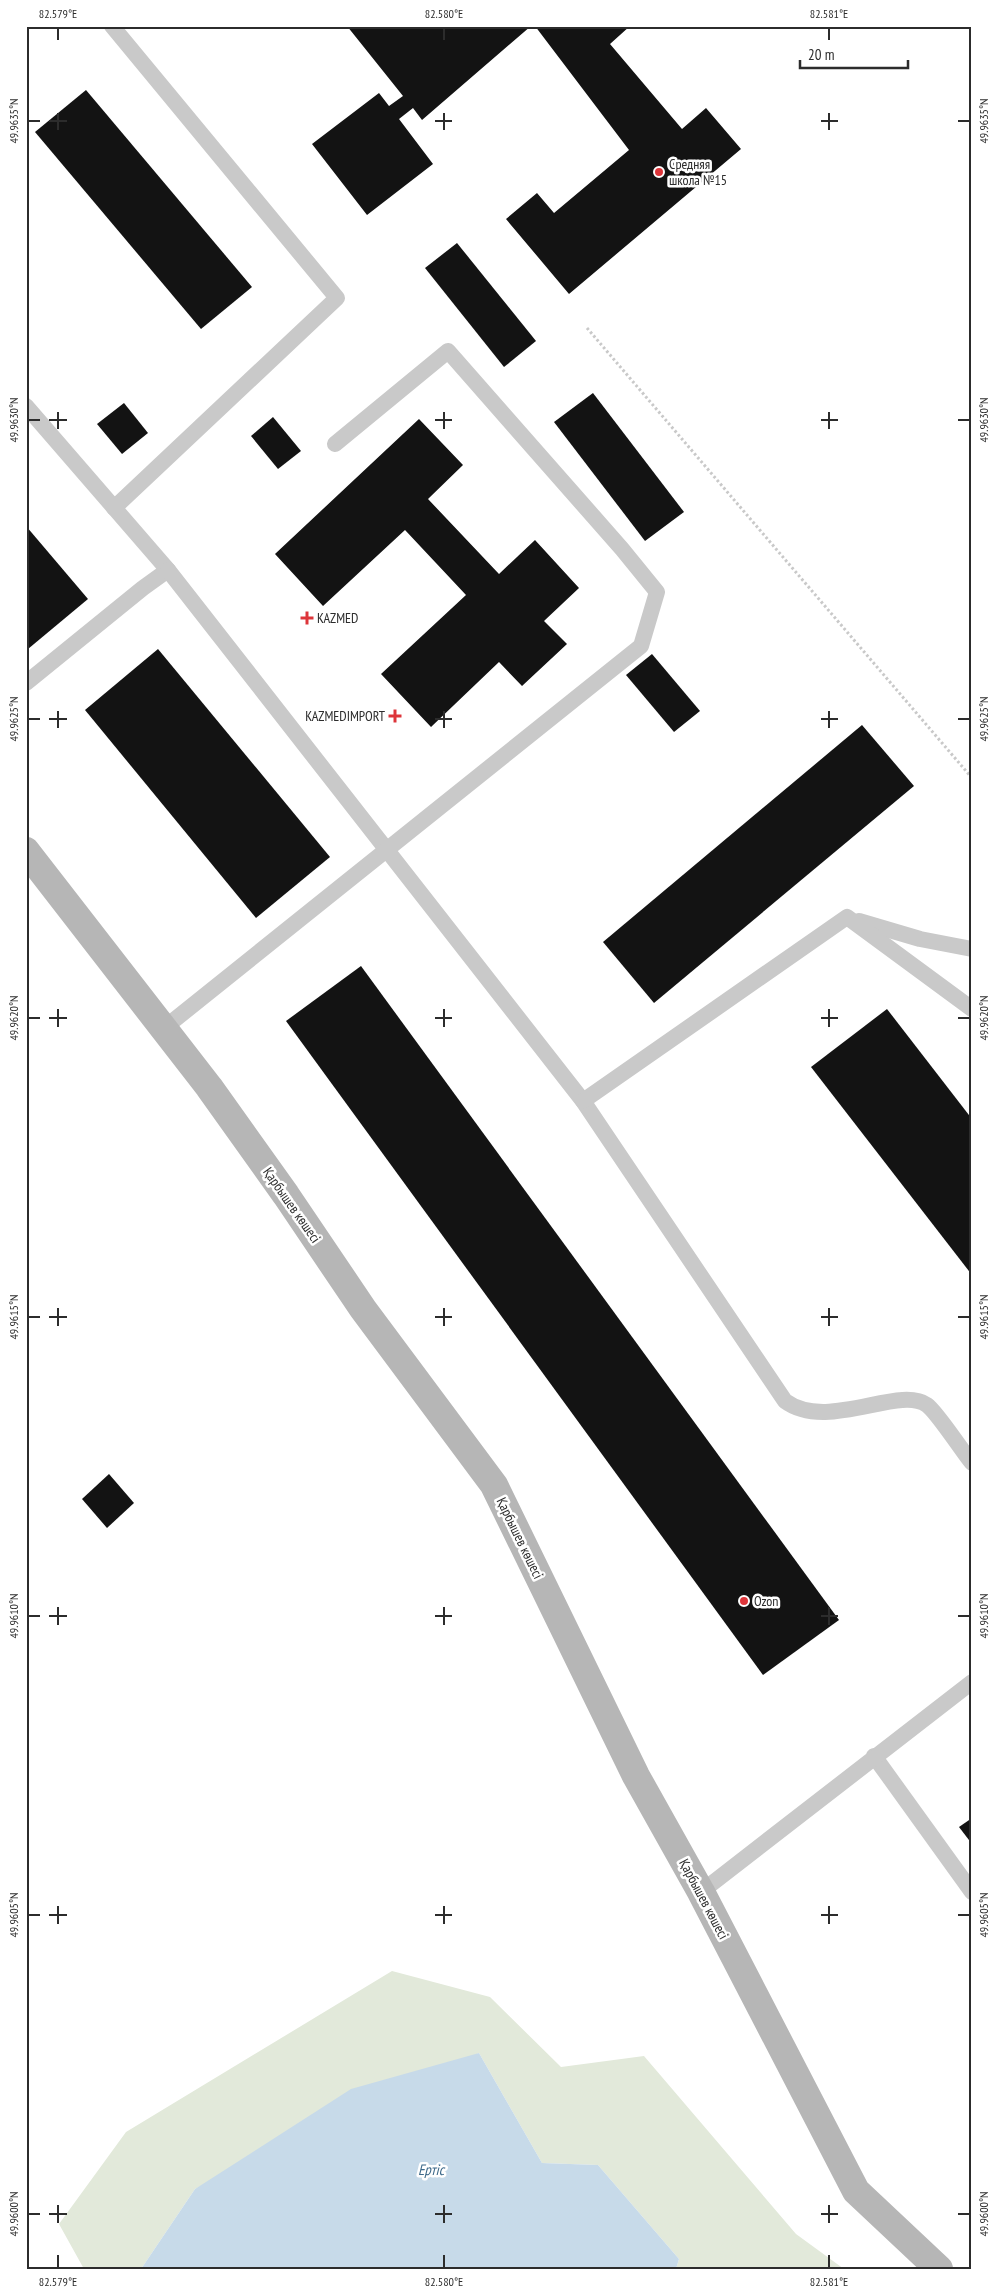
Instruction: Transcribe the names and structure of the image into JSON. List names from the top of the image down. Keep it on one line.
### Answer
{"streets":{"main road":["Қарбышев көшесі"]},"water":["Ертіс"],"places":{"other":["Средняя школа №15","Ozon"],"health":["KAZMED","KAZMEDIMPORT"]},"scale_bar":"20 m","coordinates":["82.579°E","82.580°E","82.581°E","49.9635°N","49.9630°N","49.9625°N","49.9620°N","49.9615°N","49.9610°N","49.9605°N","49.9600°N"]}
